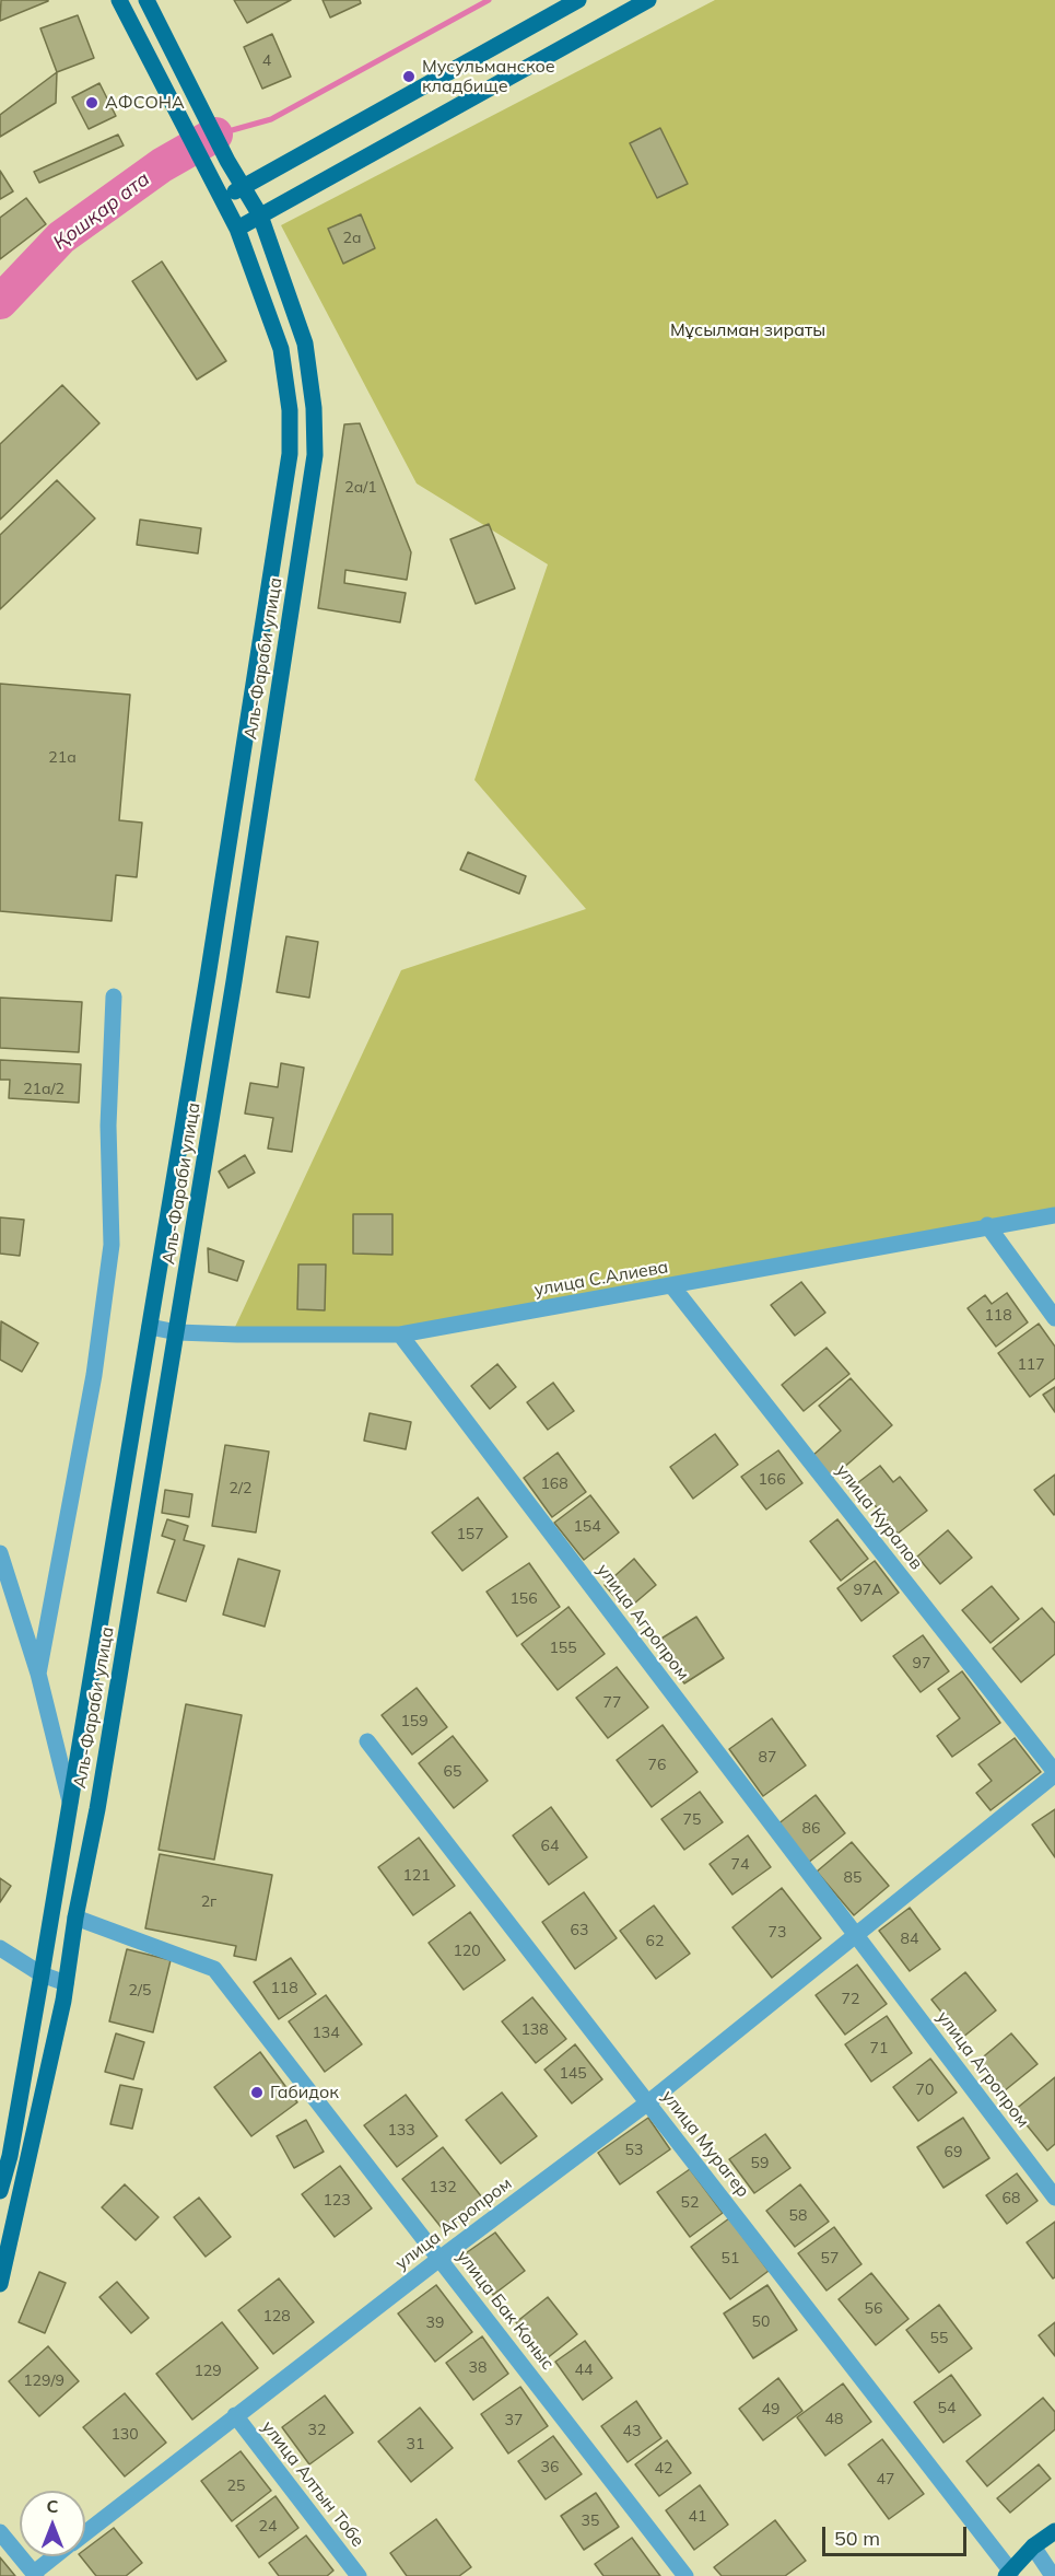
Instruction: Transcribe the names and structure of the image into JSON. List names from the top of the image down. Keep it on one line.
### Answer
{"streets":{"main road":["Аль-Фараби улица"],"street":["улица С.Алиева","улица Куралов","улица Агропром","улица Мурагер","улица Бак Коныс","улица Алтын Тобе"]},"crossings":[["Аль-Фараби улица","улица С.Алиева"],["Аль-Фараби улица","улица Бак Коныс"],["улица С.Алиева","улица Куралов"],["улица С.Алиева","улица Агропром"],["улица Куралов","улица Агропром"],["улица Агропром","улица Мурагер"],["улица Агропром","улица Бак Коныс"],["улица Агропром","улица Алтын Тобе"]],"water":["Қошқар ата"],"parks":["Мұсылман зираты"],"places":["Мусульманское кладбище","АФСОНА","Габидок"],"house_numbers":["4","2а","2а/1","21а","21а/2","118","117","166","168","2/2","154","157","97А","156","155","97","77","159","87","76","65","75","86","64","74","121","85","2г","63","73","84","62","120","118","2/5","72","138","134","71","145","70","133","53","69","59","132","68","123","52","58","51","57","56","128","50","39","55","38","44","129","129/9","54","49","48","37","32","43","130","31","36","42","47","25","41","35","24"],"scale_bar":"50 m","north":"top"}
